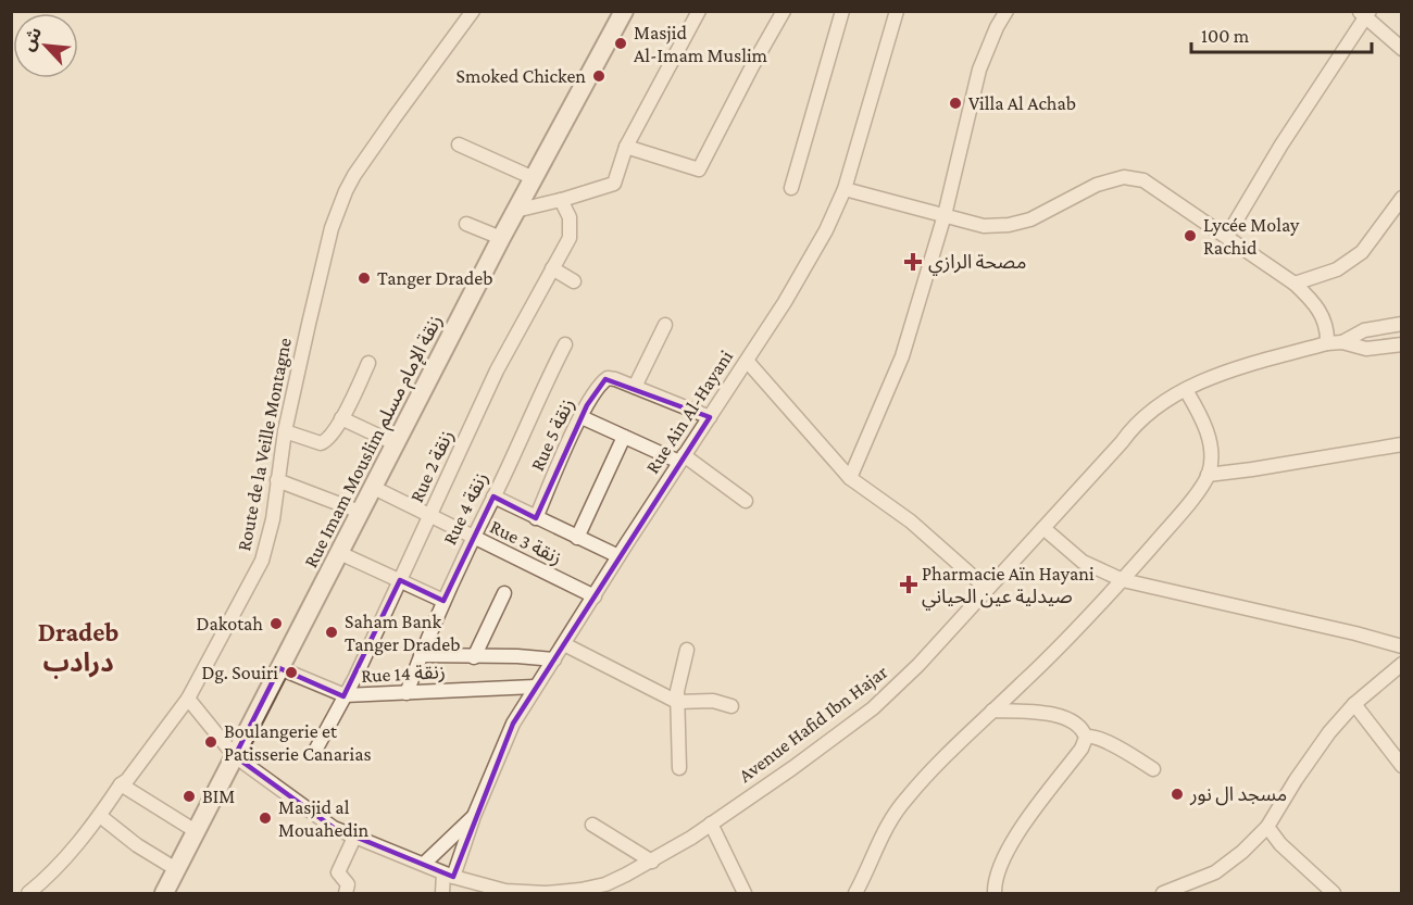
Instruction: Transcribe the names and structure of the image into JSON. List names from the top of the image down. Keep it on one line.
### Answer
{"streets":{"main road":["Rue Imam Mouslim زنقة الإمام مسلم"],"street":["Rue Ain Al-Hayani","Rue 5 زنقة","Route de la Veille Montagne","Rue 2 زنقة","Rue 4 زنقة","Rue 3 زنقة","Rue 14 زنقة","Avenue Hafid Ibn Hajar"]},"crossings":[["Rue Ain Al-Hayani","Rue 3 زنقة"],["Rue Ain Al-Hayani","Rue 14 زنقة"],["Rue Ain Al-Hayani","Avenue Hafid Ibn Hajar"],["Rue Imam Mouslim زنقة الإمام مسلم","Rue 3 زنقة"],["Rue Imam Mouslim زنقة الإمام مسلم","Rue 14 زنقة"],["Rue Imam Mouslim زنقة الإمام مسلم","Avenue Hafid Ibn Hajar"],["Route de la Veille Montagne","Avenue Hafid Ibn Hajar"],["Rue 2 زنقة","Rue 3 زنقة"],["Rue 2 زنقة","Rue 14 زنقة"],["Rue 4 زنقة","Rue 3 زنقة"],["Rue 4 زنقة","Rue 14 زنقة"]],"districts":["Dradeb درادب"],"places":{"other":["Masjid Al-Imam Muslim","Smoked Chicken","Villa Al Achab","Lycée Molay Rachid","Tanger Dradeb","Dakotah","Saham Bank Tanger Dradeb","Dg. Souiri","Boulangerie et Patisserie Canarias","مسجد ال نور","BIM","Masjid al Mouahedin"],"health":["مصحة الرازي","Pharmacie Aïn Hayani صيدلية عين الحياني"]},"scale_bar":"100 m","north":"top left"}
